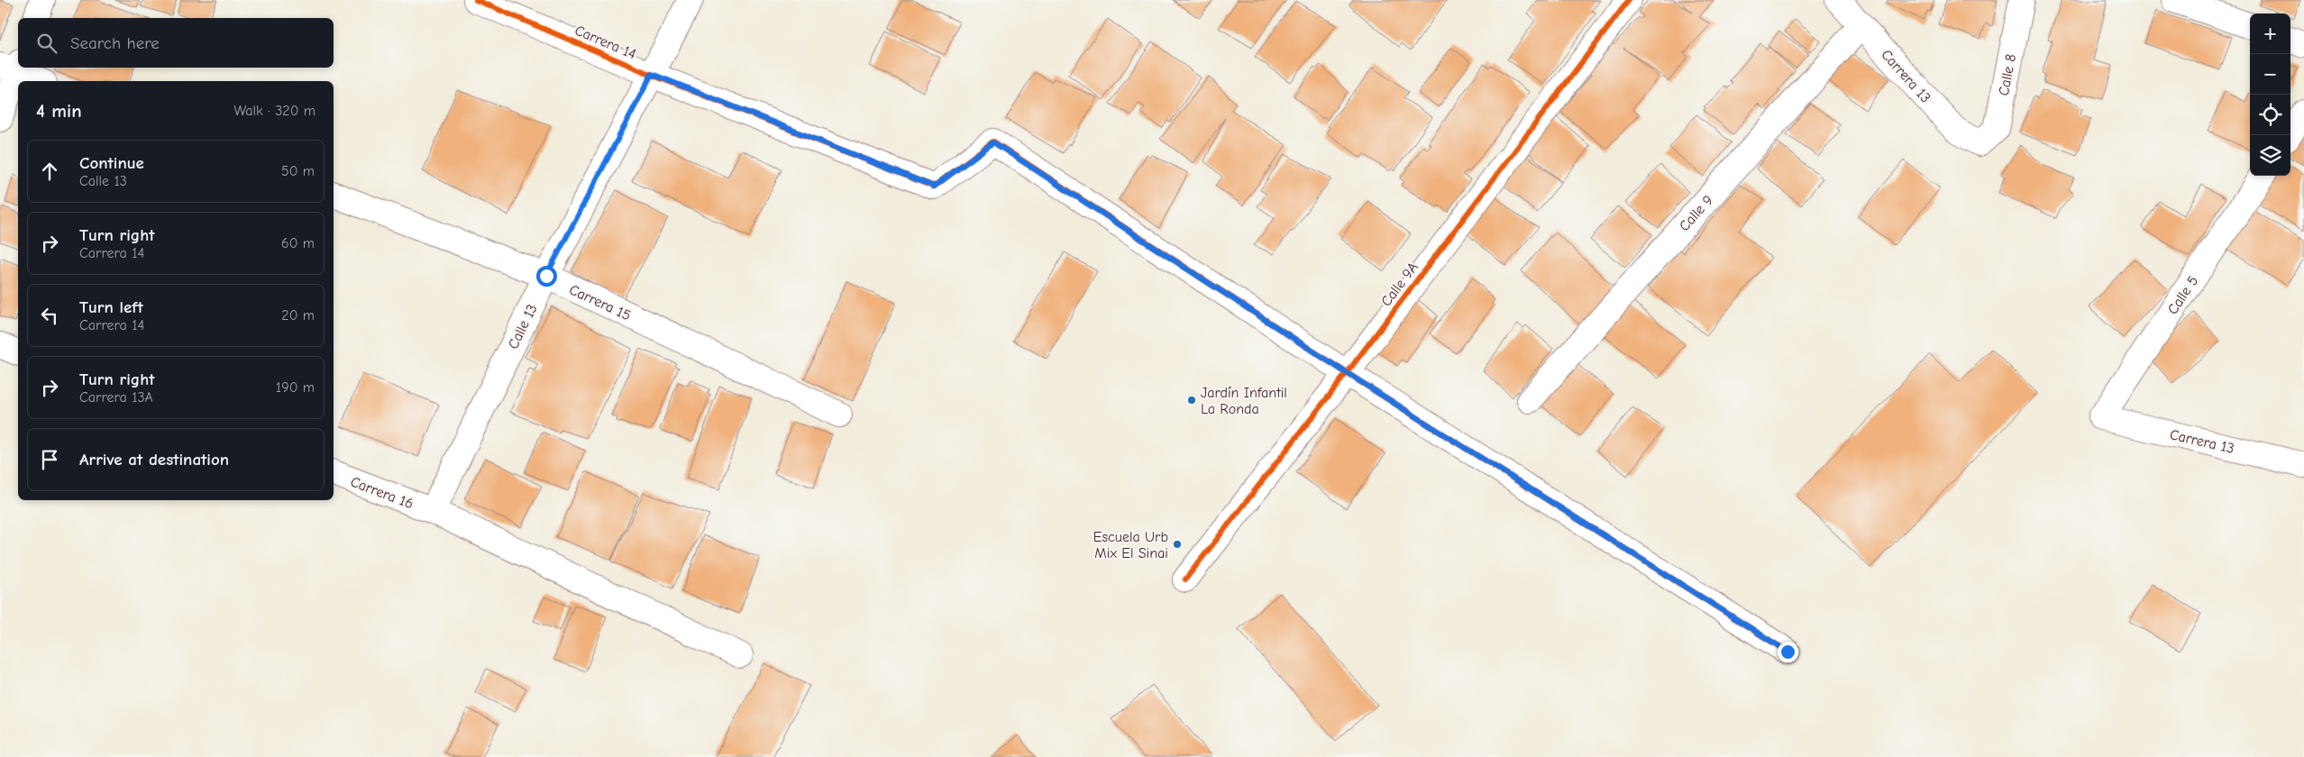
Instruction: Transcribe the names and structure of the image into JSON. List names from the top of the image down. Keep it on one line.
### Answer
{"streets":{"street":["Carrera 14","Calle 8","Carrera 13","Calle 9","Calle 9A","Calle 5","Carrera 15","Calle 13","Carrera 16"]},"crossings":[["Carrera 14","Calle 9A"],["Carrera 14","Calle 13"],["Calle 8","Carrera 13"],["Carrera 13","Calle 9"],["Carrera 13","Calle 5"],["Carrera 15","Calle 13"],["Calle 13","Carrera 16"]],"places":["Jardín Infantil La Ronda","Escuela Urb Mix El Sinai"],"page":{"map_buttons":["+","−"],"search":"Search here","heading":["4 min","Walk · 320 m"],"list":[["Continue","Calle 13","50 m"],["Turn right","Carrera 14","60 m"],["Turn left","Carrera 14","20 m"],["Turn right","Carrera 13A","190 m"],"Arrive at destination"]}}
